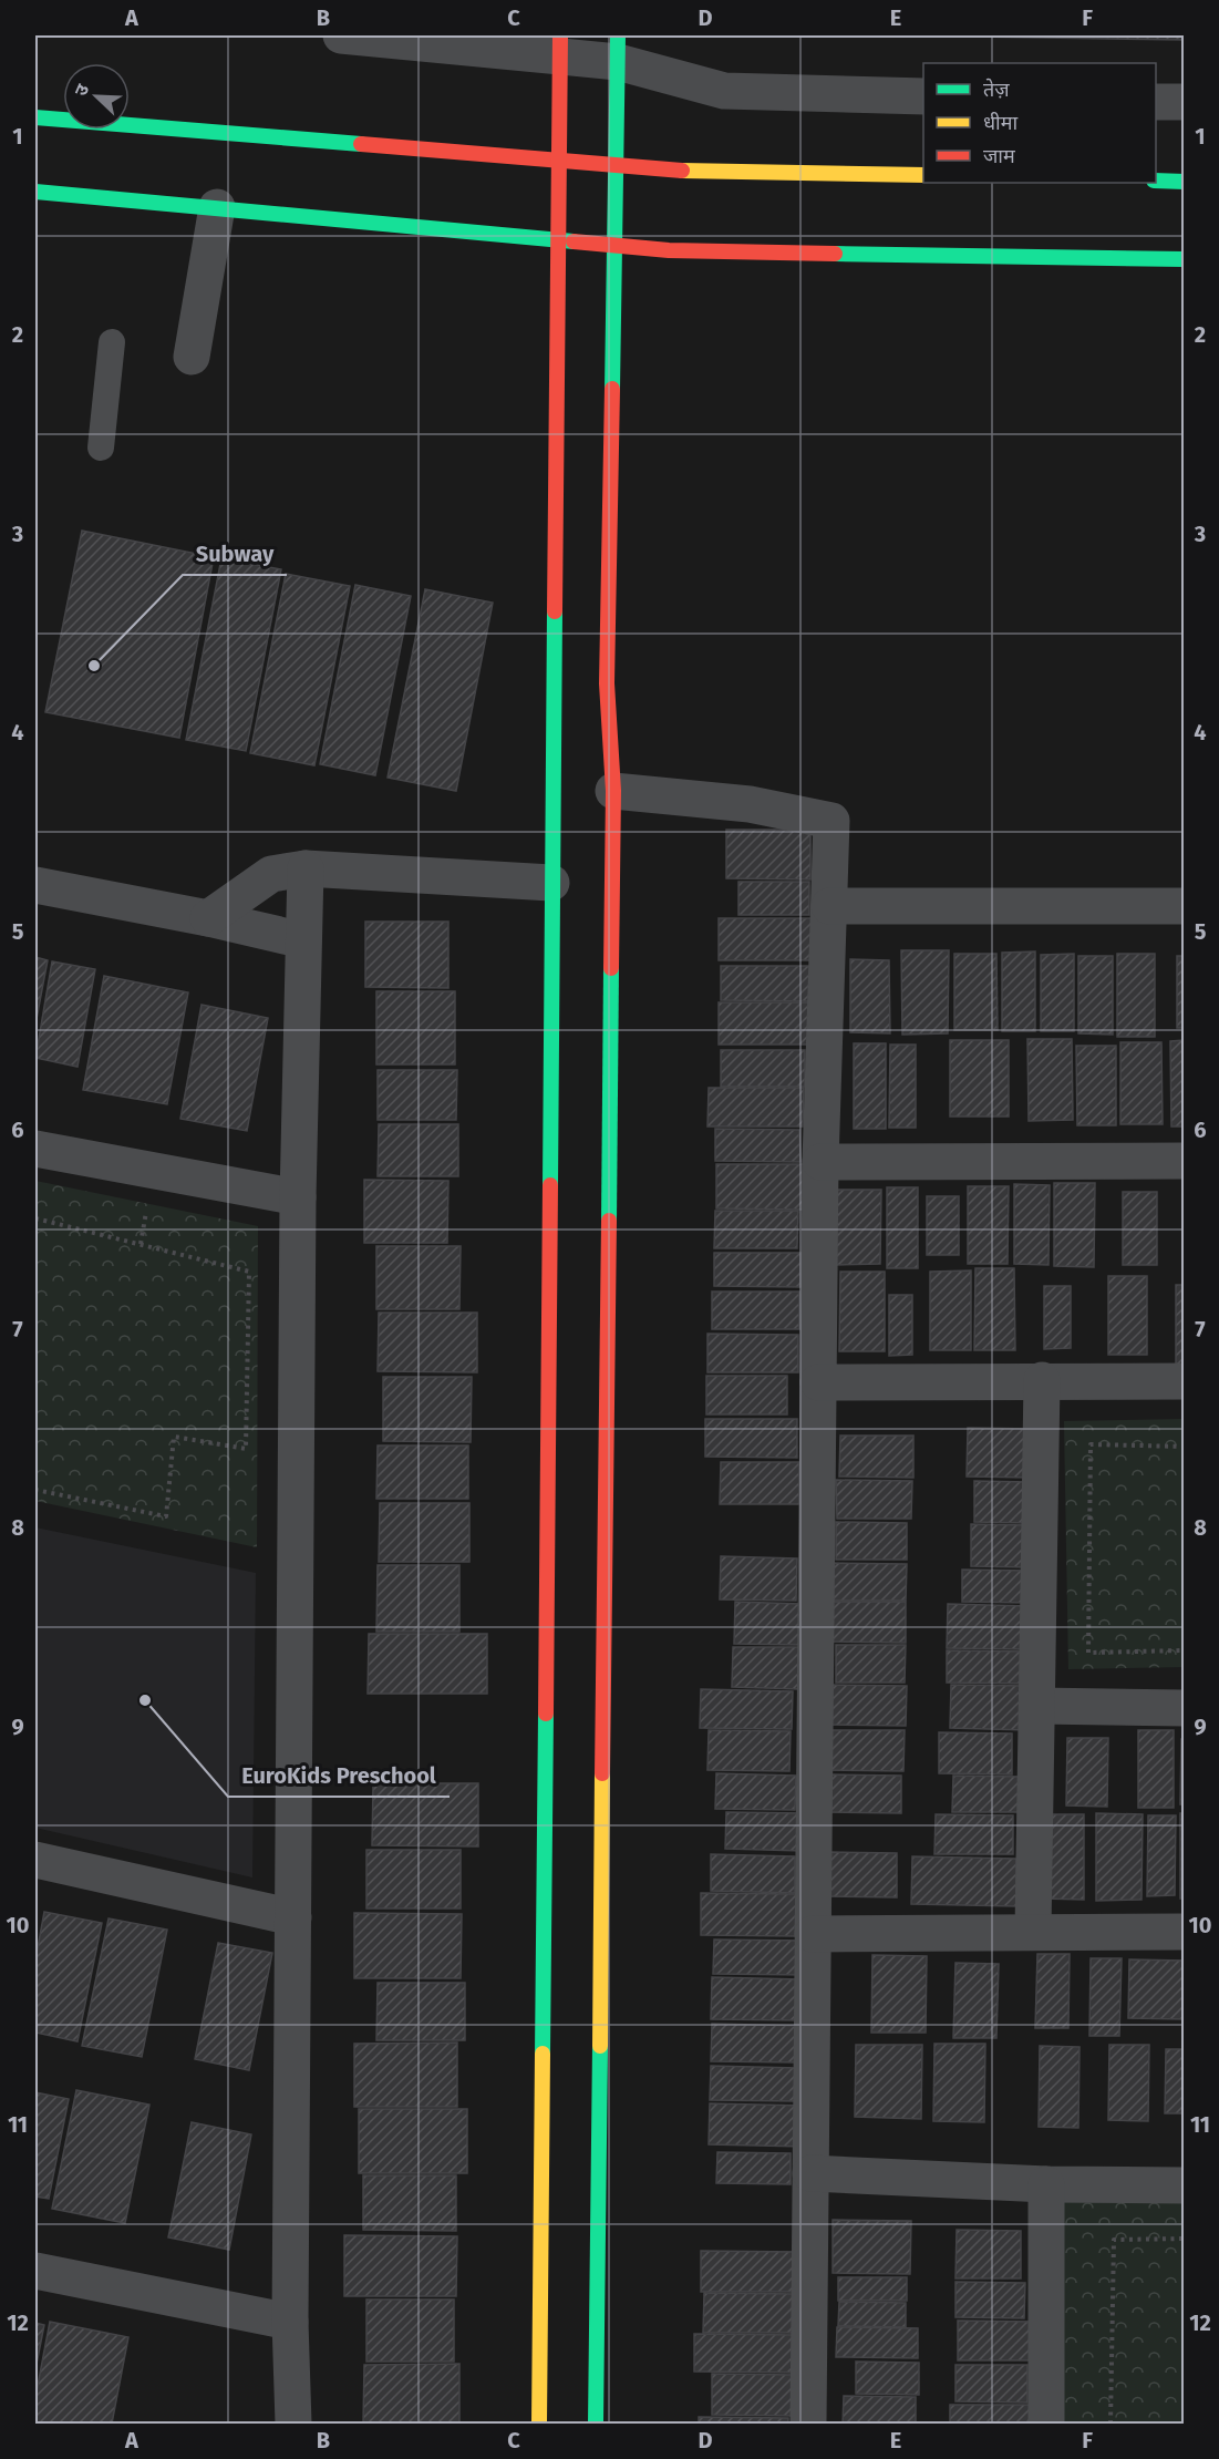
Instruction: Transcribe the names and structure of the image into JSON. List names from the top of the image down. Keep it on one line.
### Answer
{"places":["Subway","EuroKids Preschool"],"legend":["तेज़","धीमा","जाम"],"north":"top left","grid":{"columns":["A","B","C","D","E","F"],"rows":["1","2","3","4","5","6","7","8","9","10","11","12"]}}
